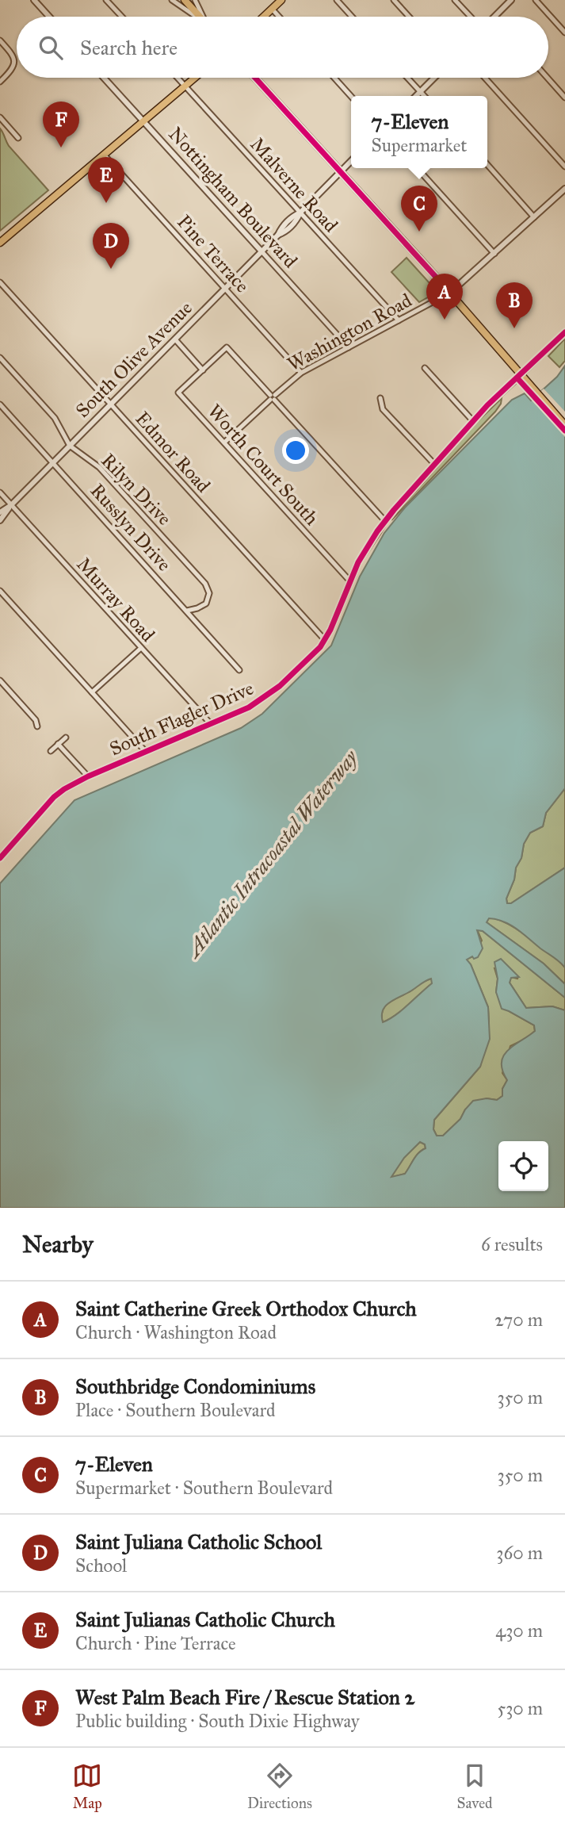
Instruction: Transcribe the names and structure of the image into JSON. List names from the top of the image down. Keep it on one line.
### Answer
{"streets":{"street":["Malverne Road","Nottingham Boulevard","Pine Terrace","Washington Road","South Olive Avenue","Edmor Road","Worth Court South","Rilyn Drive","Russlyn Drive","Murray Road","South Flagler Drive"]},"crossings":[["Malverne Road","Washington Road"],["Malverne Road","South Olive Avenue"],["Nottingham Boulevard","Washington Road"],["Nottingham Boulevard","South Olive Avenue"],["Pine Terrace","Washington Road"],["Pine Terrace","South Olive Avenue"],["Washington Road","Worth Court South"],["South Olive Avenue","Edmor Road"],["South Olive Avenue","Rilyn Drive"],["South Olive Avenue","Russlyn Drive"],["South Olive Avenue","Murray Road"],["Edmor Road","South Flagler Drive"],["Worth Court South","South Flagler Drive"],["Rilyn Drive","Russlyn Drive"],["Murray Road","South Flagler Drive"]],"water":["Atlantic Intracoastal Waterway"],"page":{"search":"Search here","popup":["7-Eleven","Supermarket"],"pins":["F","E","C","D","A","B"],"heading":["Nearby","6 results"],"list":[{"mark":"A","name":"Saint Catherine Greek Orthodox Church","note":"Church · Washington Road","value":"270 m"},{"mark":"B","name":"Southbridge Condominiums","note":"Place · Southern Boulevard","value":"350 m"},{"mark":"C","name":"7-Eleven","note":"Supermarket · Southern Boulevard","value":"350 m"},{"mark":"D","name":"Saint Juliana Catholic School","note":"School","value":"360 m"},{"mark":"E","name":"Saint Julianas Catholic Church","note":"Church · Pine Terrace","value":"430 m"},{"mark":"F","name":"West Palm Beach Fire / Rescue Station 2","note":"Public building · South Dixie Highway","value":"530 m"}],"nav":["Map","Directions","Saved"]}}
